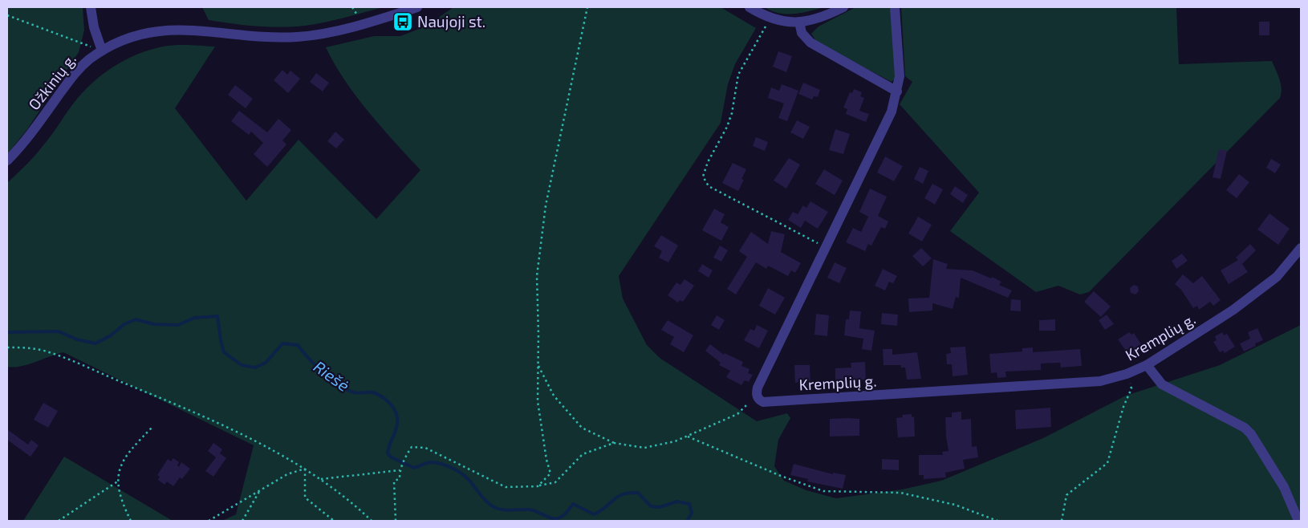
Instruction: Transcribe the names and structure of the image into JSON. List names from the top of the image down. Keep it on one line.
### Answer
{"streets":{"street":["Ožkinių g.","Kremplių g."]},"water":["Riešė"],"places":{"bus stop":["Naujoji st."]}}
